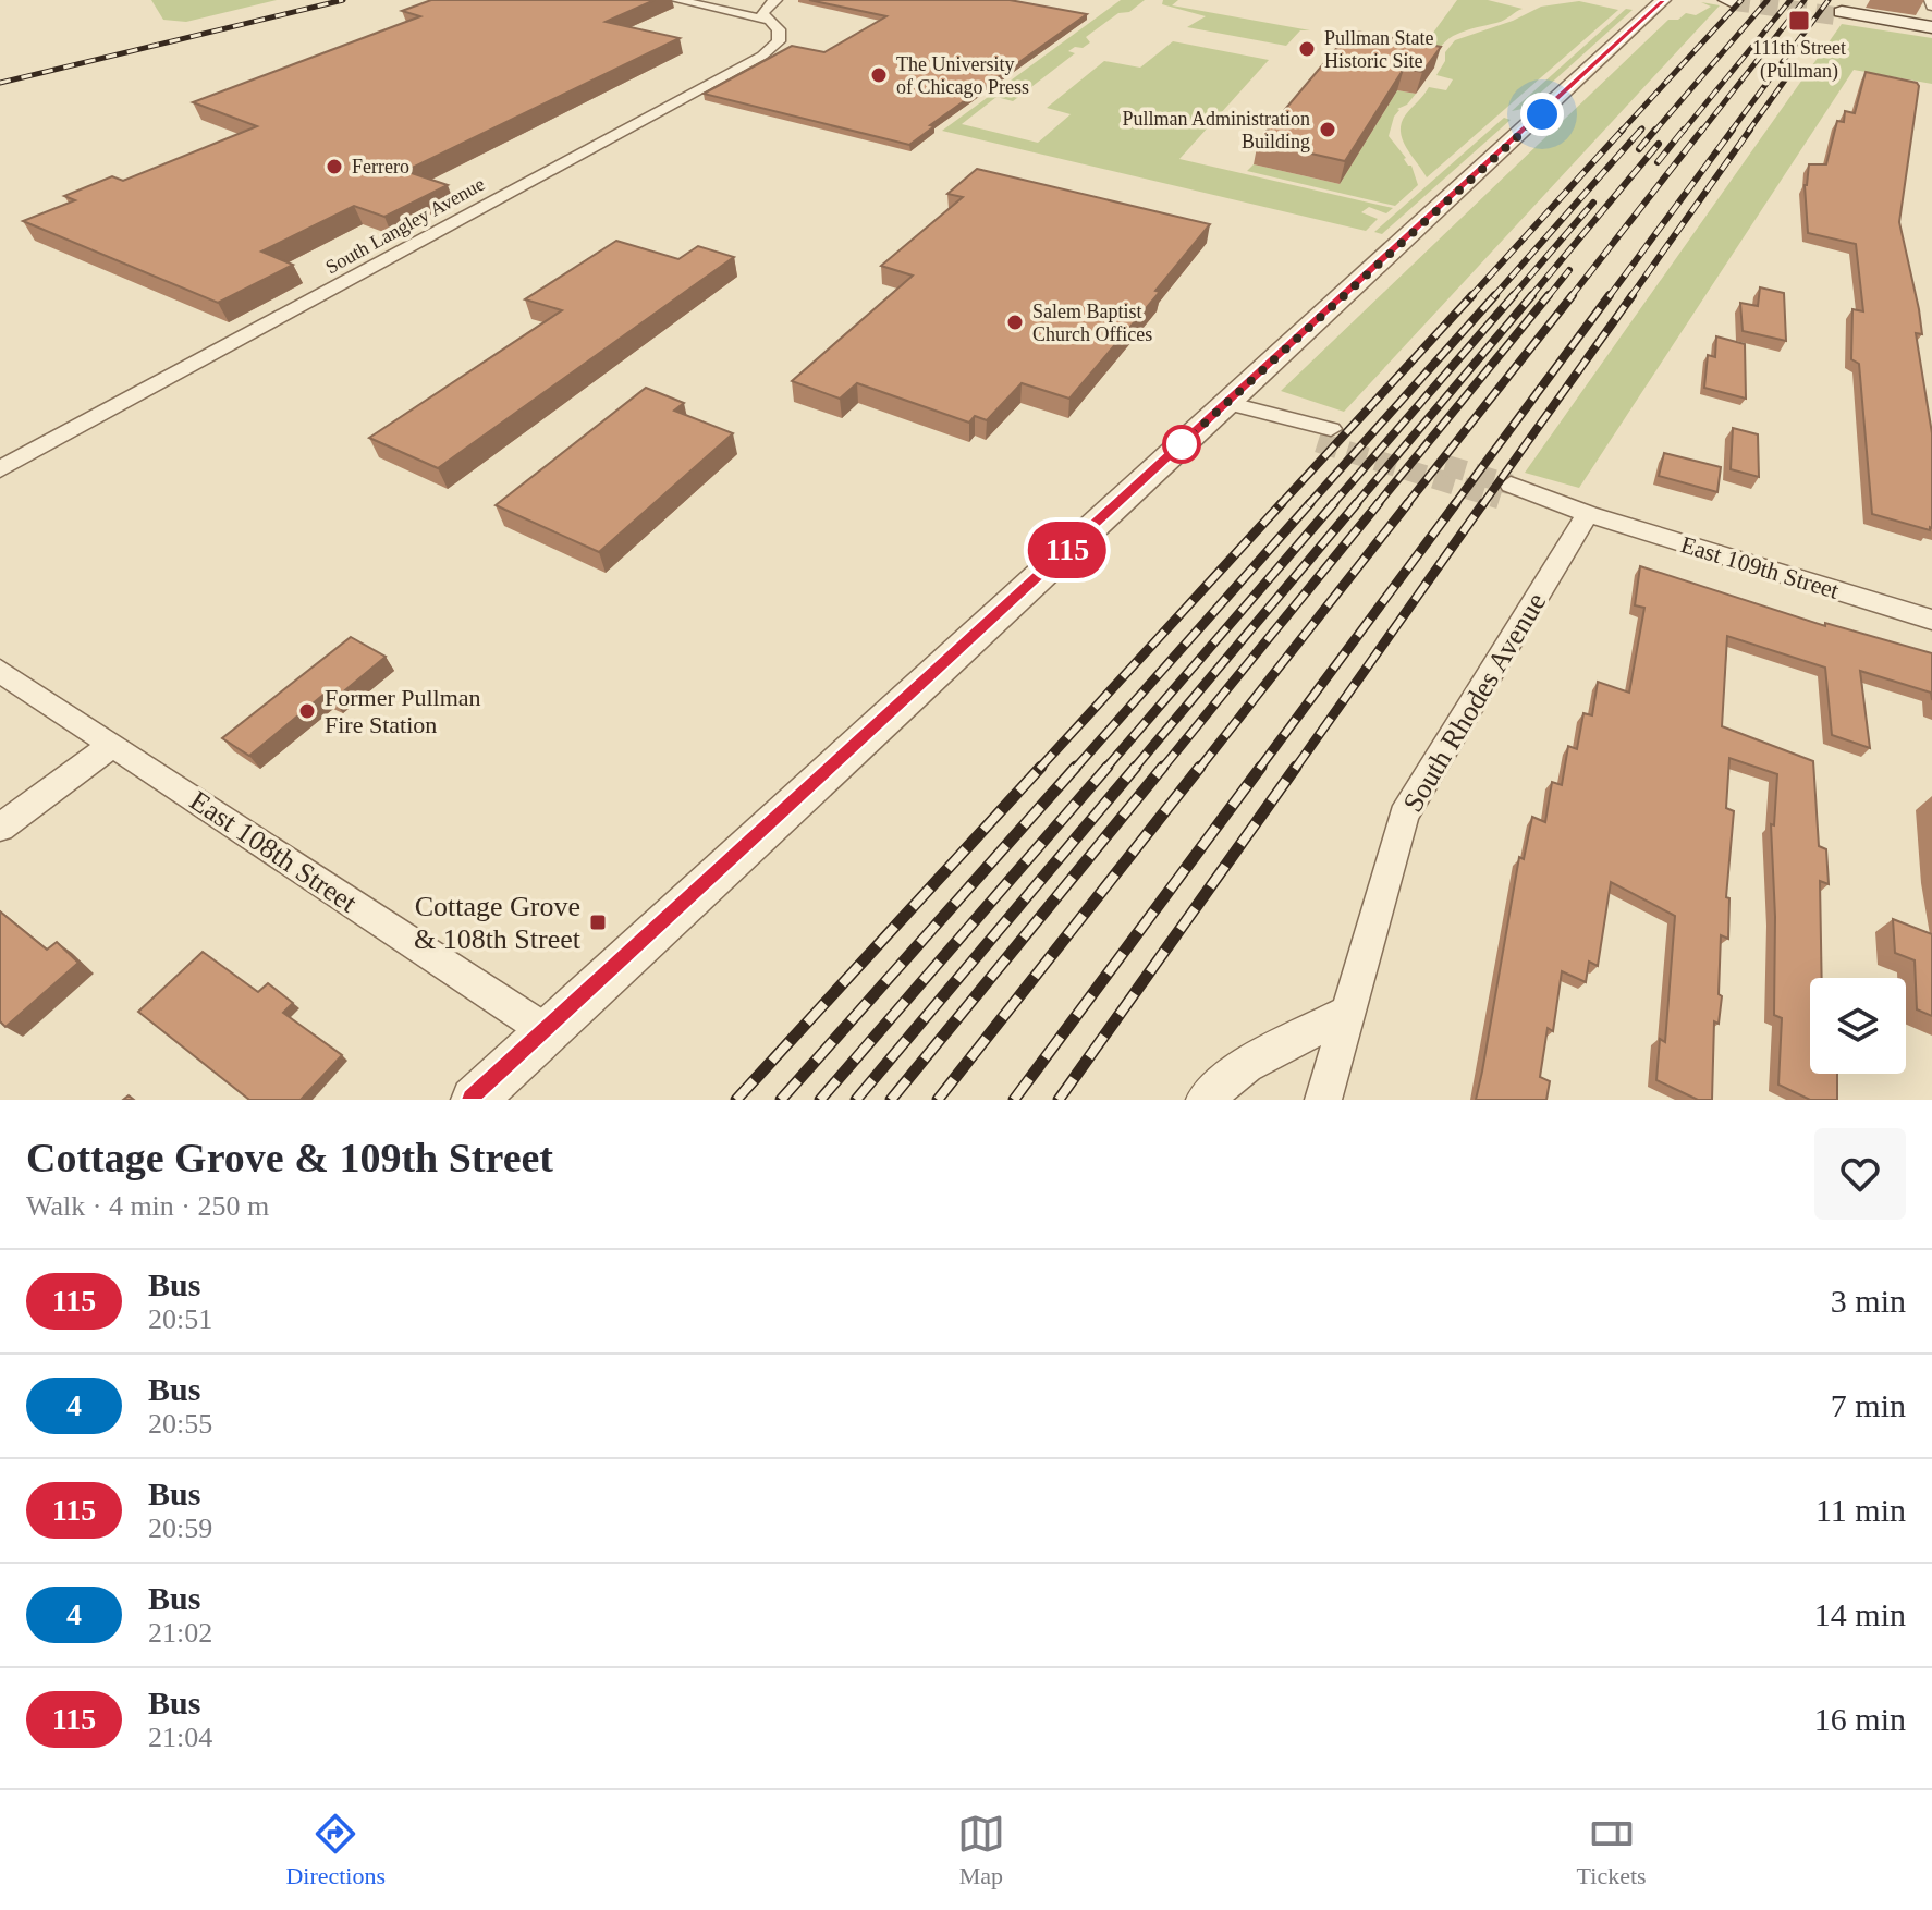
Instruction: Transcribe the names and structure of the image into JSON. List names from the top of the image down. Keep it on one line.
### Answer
{"streets":{"street":["South Langley Avenue","East 109th Street","South Rhodes Avenue","East 108th Street"]},"crossings":[["East 109th Street","South Rhodes Avenue"]],"places":{"transit":["111th Street (Pullman)","Cottage Grove & 108th Street"],"other":["Pullman State Historic Site","The University of Chicago Press","Pullman Administration Building","Ferrero","Salem Baptist Church Offices","Former Pullman Fire Station"]},"lines":["bus line 115"],"page":{"on_map":"115","heading":["Cottage Grove & 109th Street","Walk · 4 min · 250 m"],"list":[{"mark":"115","name":"Bus","note":"20:51","value":"3 min"},{"mark":"4","name":"Bus","note":"20:55","value":"7 min"},{"mark":"115","name":"Bus","note":"20:59","value":"11 min"},{"mark":"4","name":"Bus","note":"21:02","value":"14 min"},{"mark":"115","name":"Bus","note":"21:04","value":"16 min"}],"tabs":["Directions","Map","Tickets"]}}
